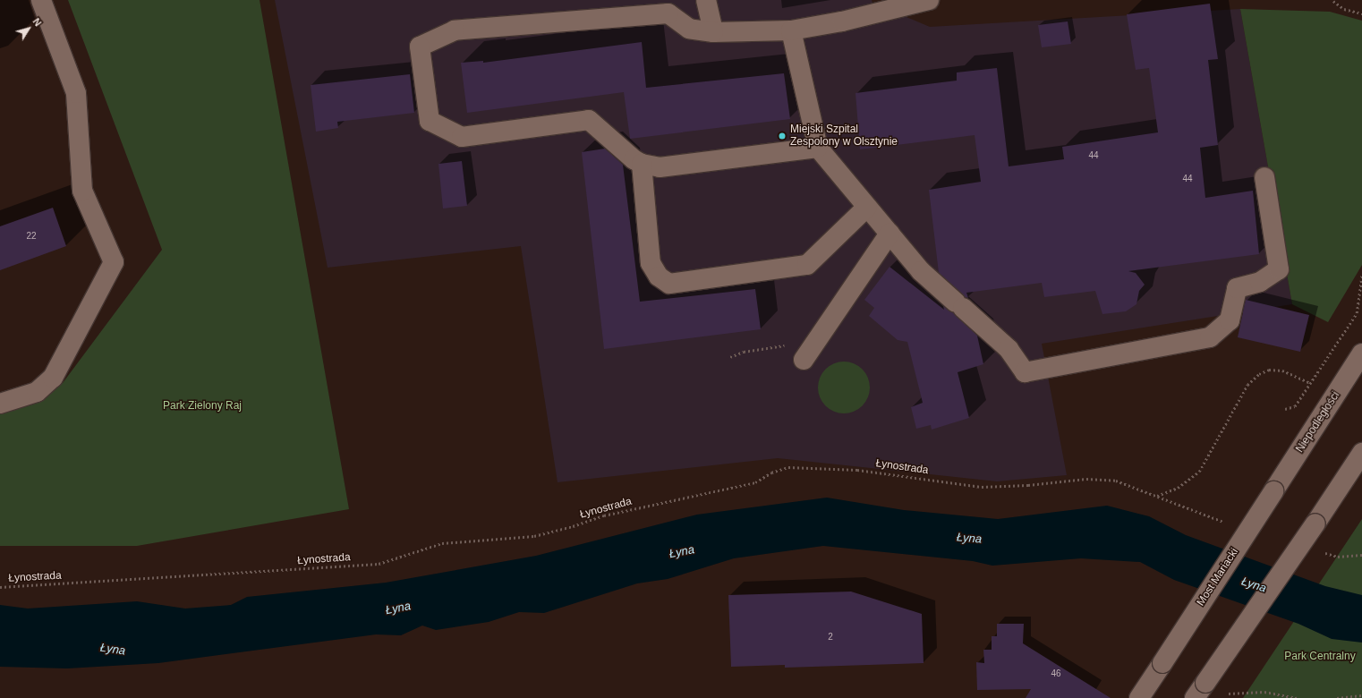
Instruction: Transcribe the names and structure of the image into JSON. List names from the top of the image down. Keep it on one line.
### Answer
{"streets":{"street":["Niepodległości","Most Mariacki"],"path":["Łynostrada"]},"crossings":[["Niepodległości","Most Mariacki"]],"water":["Łyna"],"parks":["Park Zielony Raj","Park Centralny"],"places":["Miejski Szpital Zespolony w Olsztynie"],"house_numbers":["44","44","22","2","46"],"north":"top right"}
